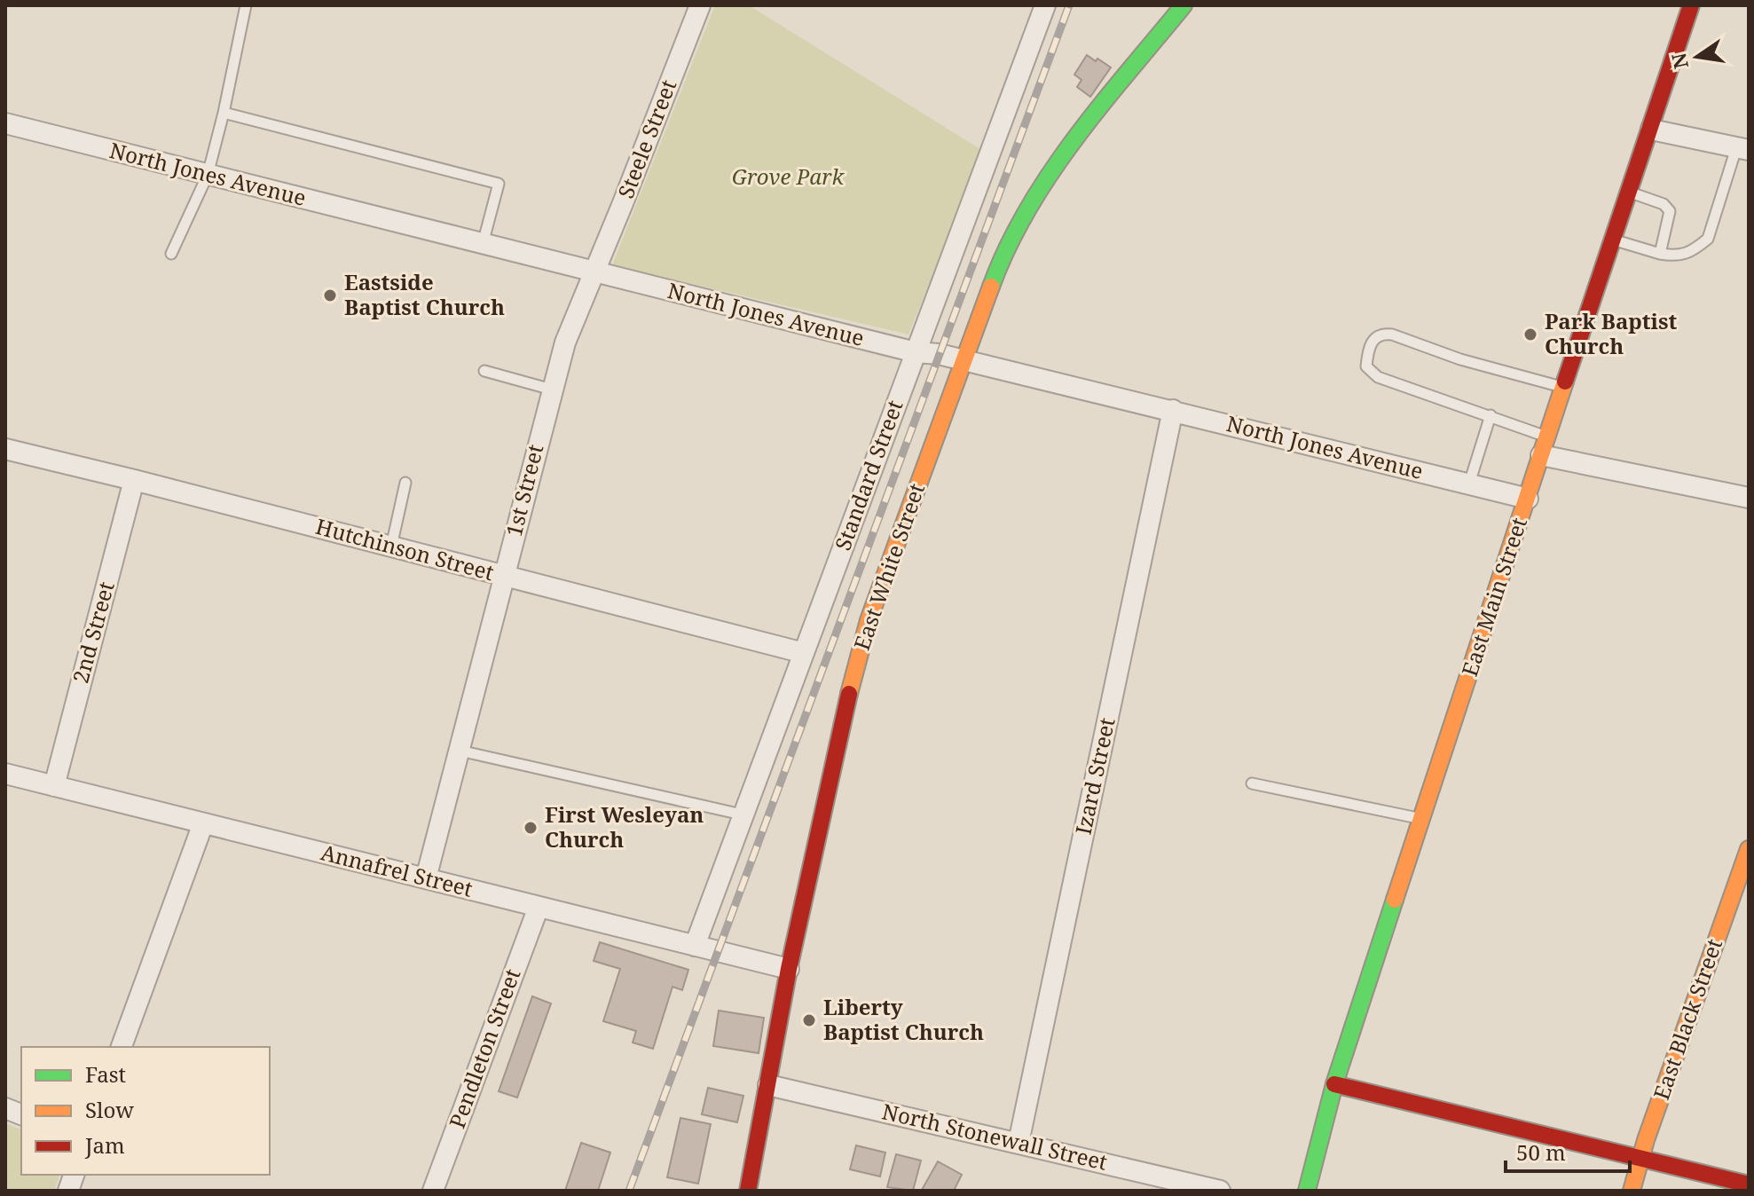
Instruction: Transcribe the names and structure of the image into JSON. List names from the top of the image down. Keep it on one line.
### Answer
{"streets":{"street":["Steele Street","North Jones Avenue","Standard Street","1st Street","Hutchinson Street","East White Street","East Main Street","2nd Street","Izard Street","Annafrel Street","East Black Street","Pendleton Street","North Stonewall Street"]},"crossings":[["Steele Street","North Jones Avenue"],["Steele Street","1st Street"],["North Jones Avenue","Standard Street"],["North Jones Avenue","1st Street"],["North Jones Avenue","East White Street"],["North Jones Avenue","East Main Street"],["North Jones Avenue","Izard Street"],["Standard Street","Hutchinson Street"],["Standard Street","Annafrel Street"],["1st Street","Hutchinson Street"],["1st Street","Annafrel Street"],["Hutchinson Street","2nd Street"],["East White Street","Annafrel Street"],["East White Street","North Stonewall Street"],["2nd Street","Annafrel Street"],["Izard Street","North Stonewall Street"],["Annafrel Street","Pendleton Street"]],"parks":["Grove Park"],"places":["Eastside Baptist Church","Park Baptist Church","First Wesleyan Church","Liberty Baptist Church"],"legend":["Fast","Slow","Jam"],"scale_bar":"50 m","north":"left"}
